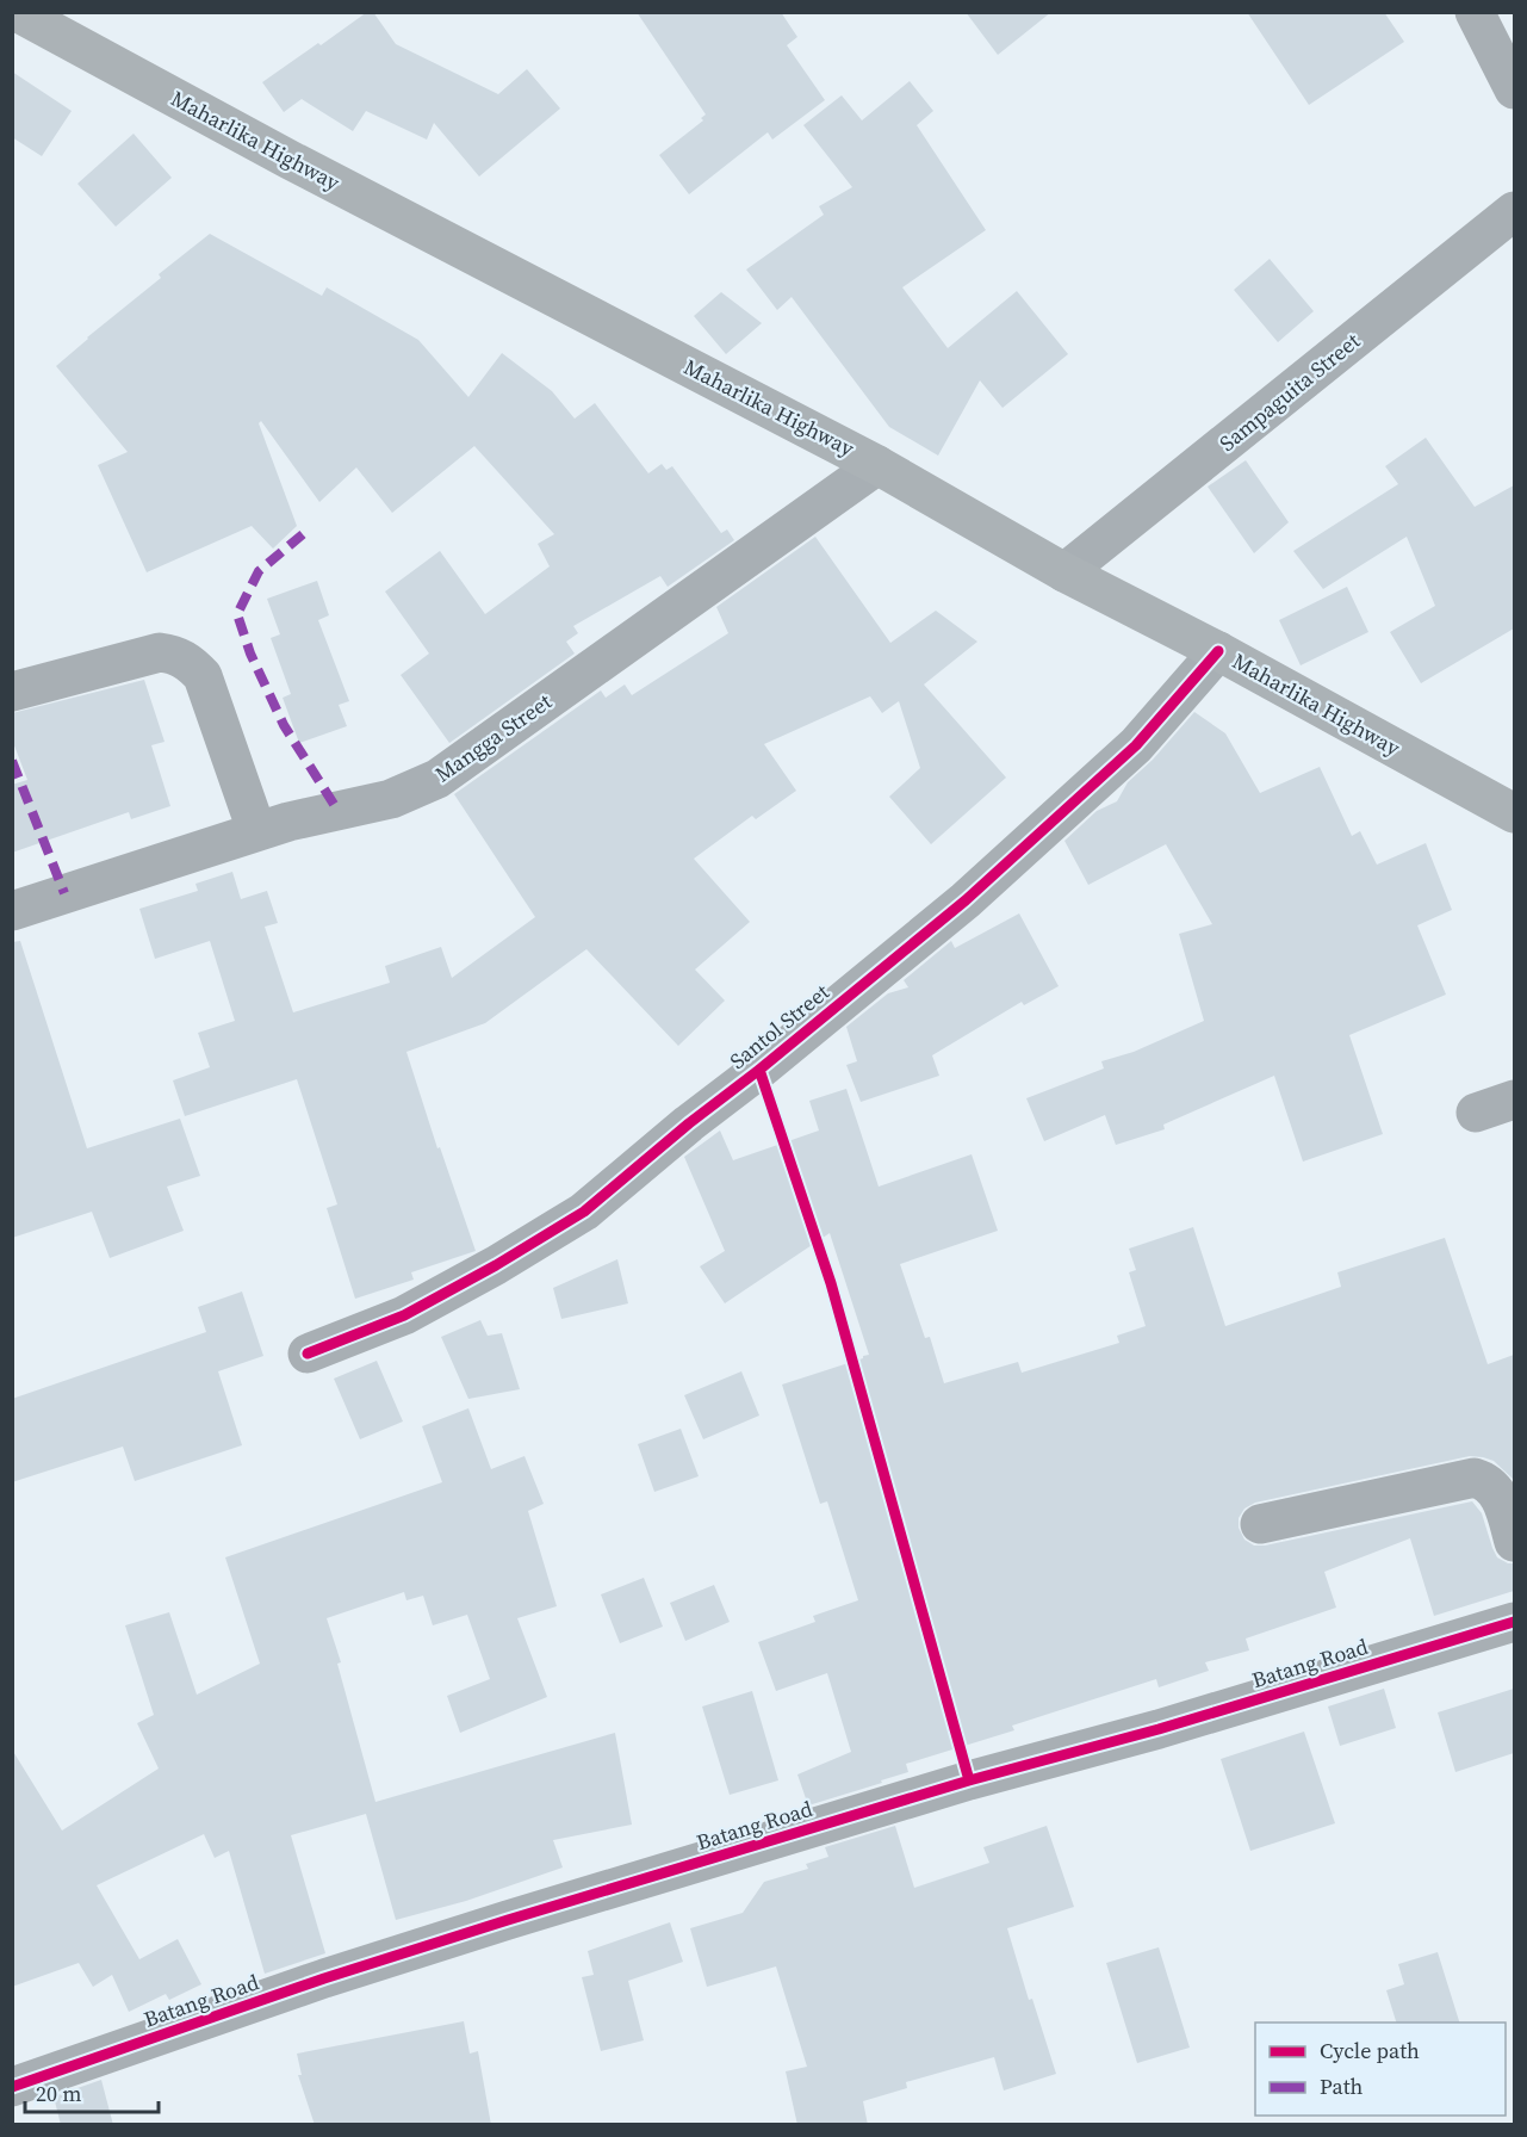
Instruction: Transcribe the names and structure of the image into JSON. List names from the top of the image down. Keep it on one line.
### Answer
{"streets":{"main road":["Maharlika Highway"],"street":["Sampaguita Street","Mangga Street","Santol Street","Batang Road"]},"crossings":[["Maharlika Highway","Sampaguita Street"],["Maharlika Highway","Mangga Street"],["Maharlika Highway","Santol Street"]],"legend":["Cycle path","Path"],"scale_bar":"20 m"}
